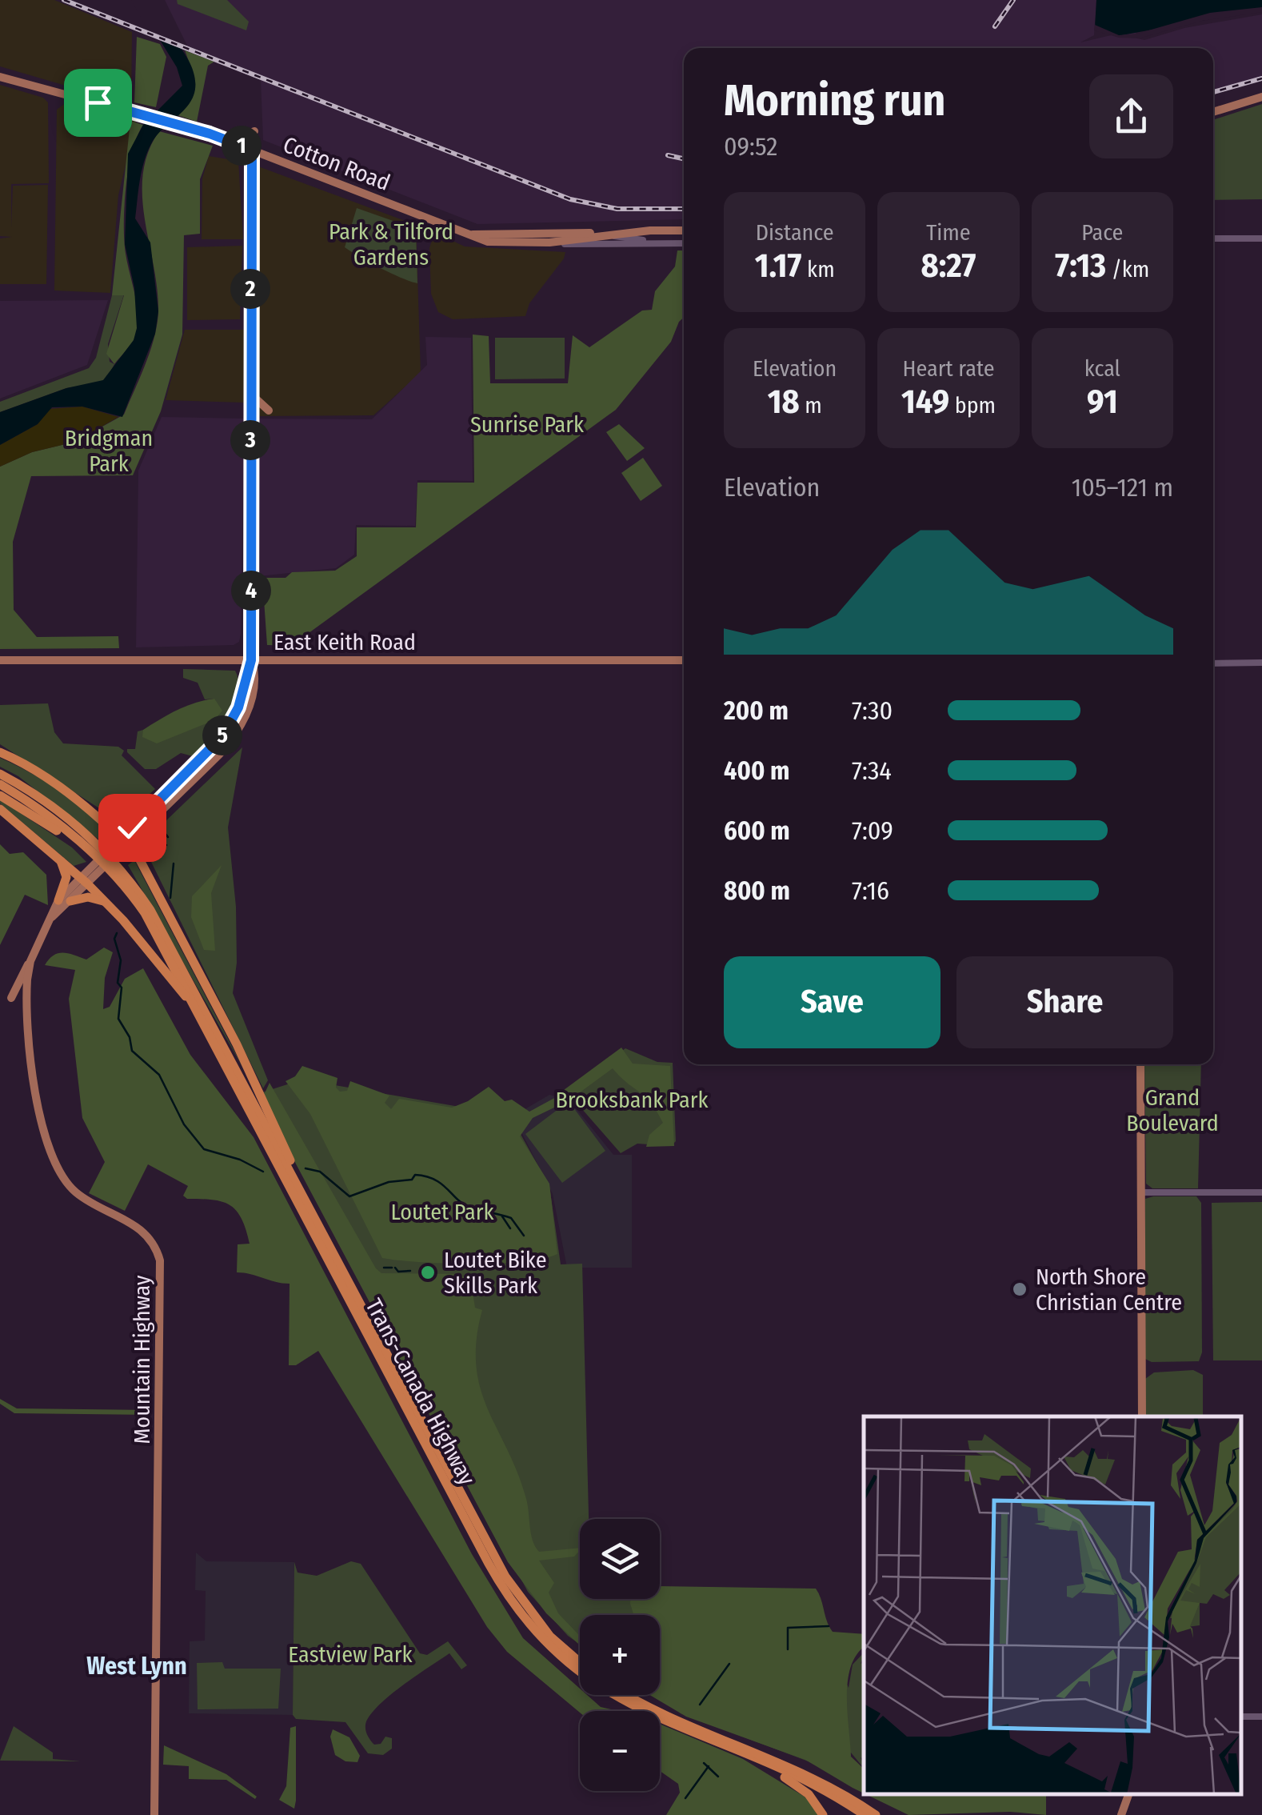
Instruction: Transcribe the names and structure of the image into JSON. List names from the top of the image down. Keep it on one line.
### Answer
{"streets":{"highway":["Trans-Canada Highway"],"main road":["Cotton Road","East Keith Road","Mountain Highway"]},"crossings":[["East Keith Road","Mountain Highway"]],"districts":["West Lynn"],"parks":["Park & Tilford Gardens","Sunrise Park","Bridgman Park","Grand Boulevard","Brooksbank Park","Loutet Park","Eastview Park"],"places":["Loutet Bike Skills Park","North Shore Christian Centre"],"page":{"heading":["Morning run","09:52"],"pins":["1","2","3","4","5"],"stats":[["Distance","1.17 km"],["Time","8:27"],["Pace","7:13 /km"],["Elevation","18 m"],["Heart rate","149 bpm"],["kcal","91"]],"chart":["Elevation","105–121 m"],"list":[{"name":"200 m","note":"7:30"},{"name":"400 m","note":"7:34"},{"name":"600 m","note":"7:09"},{"name":"800 m","note":"7:16"}],"buttons":["Save","Share"],"map_buttons":["+","−"]}}
